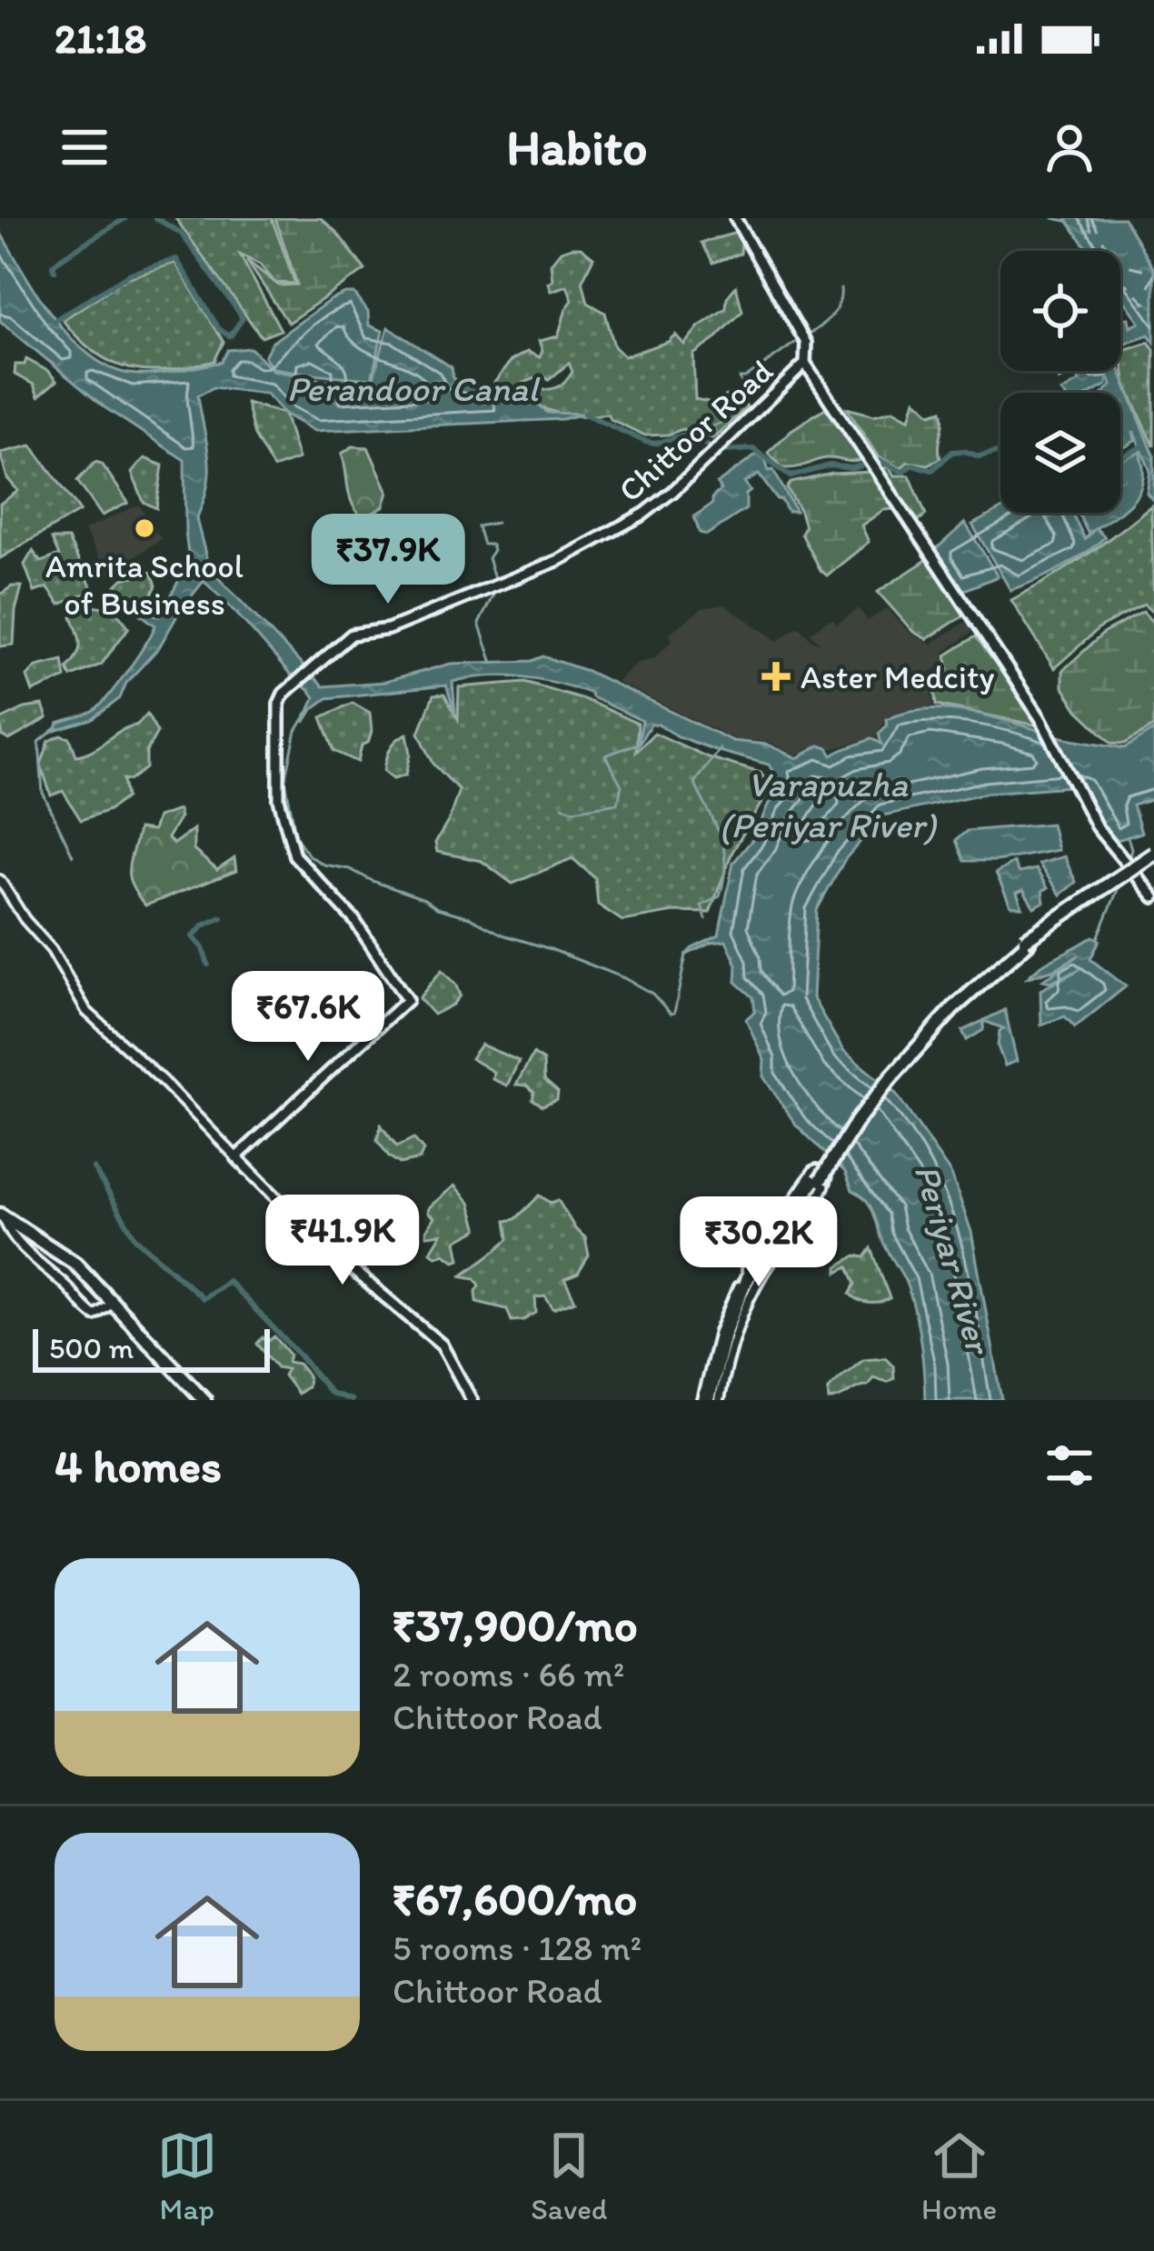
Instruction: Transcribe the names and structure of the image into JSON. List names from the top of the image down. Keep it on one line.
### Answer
{"streets":{"main road":["Chittoor Road"]},"water":["Perandoor Canal","Varapuzha (Periyar River)","Periyar River"],"places":{"other":["Amrita School of Business"],"health":["Aster Medcity"]},"scale_bar":"500 m","page":{"status":"21:18","header":"Habito","price":["₹37.9K","₹67.6K","₹41.9K","₹30.2K"],"scale":"500 m","heading":"4 homes","list":[{"name":"₹37,900/mo","note":"2 rooms · 66 m² · Chittoor Road"},{"name":"₹67,600/mo","note":"5 rooms · 128 m² · Chittoor Road"}],"tabs":["Map","Saved","Home"]}}
